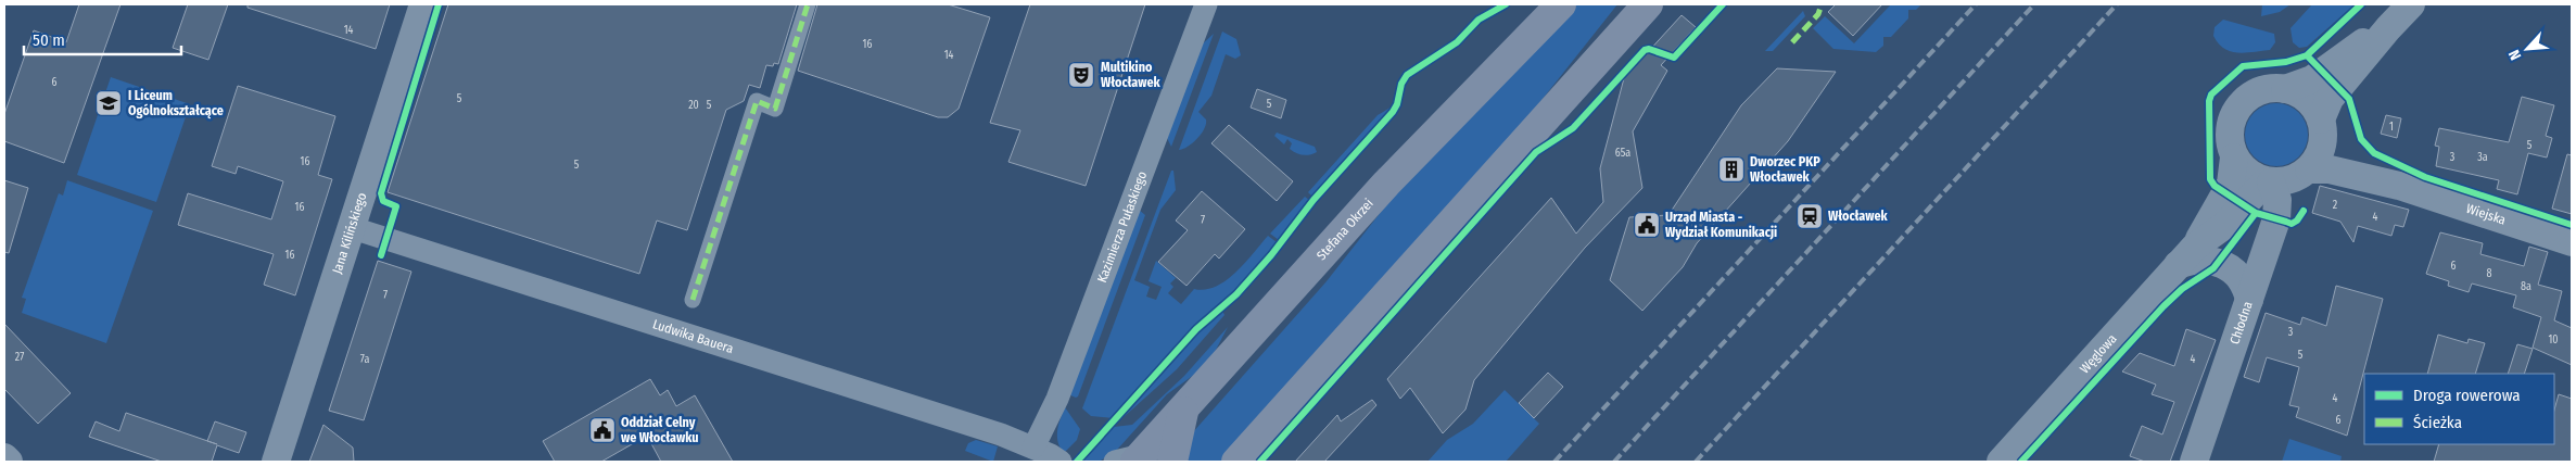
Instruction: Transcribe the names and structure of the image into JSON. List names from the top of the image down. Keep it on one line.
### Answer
{"streets":{"main road":["Stefana Okrzei"],"street":["Wiejska","Kazimierza Pułaskiego","Jana Kilińskiego","Chłodna","Ludwika Bauera","Węglowa"]},"crossings":[["Wiejska","Chłodna"],["Wiejska","Węglowa"],["Kazimierza Pułaskiego","Ludwika Bauera"],["Jana Kilińskiego","Ludwika Bauera"],["Chłodna","Węglowa"]],"places":{"theatre":["Multikino Włocławek"],"school or university":["I Liceum Ogólnokształcące"],"building":["Dworzec PKP Włocławek"],"station":["Włocławek"],"public building":["Urząd Miasta - Wydział Komunikacji","Oddział Celny we Włocławku"]},"house_numbers":["14","16","14","6","5","5","20","5","1","5","65a","3","3a","16","5","2","16","4","7","16","6","8","8a","7","3","10","5","27","7a","4","4","6"],"legend":["Droga rowerowa","Ścieżka"],"scale_bar":"50 m","north":"bottom left"}
